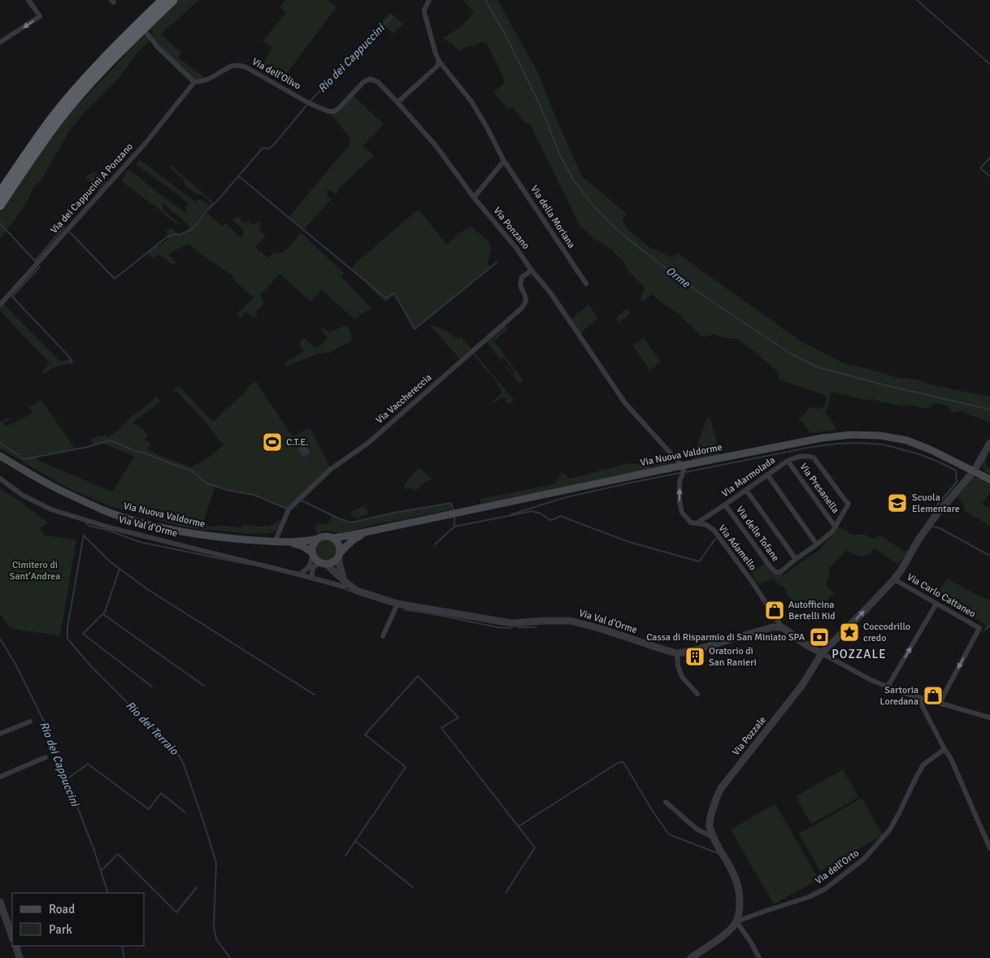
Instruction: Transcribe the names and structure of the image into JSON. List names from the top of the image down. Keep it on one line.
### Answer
{"streets":{"main road":["Via Nuova Valdorme"],"street":["Via dell'Olivo","Via dei Cappucini A Ponzano","Via della Moriana","Via Ponzano","Via Vacchereccia","Via Marmolada","Via Presanella","Via Val d'Orme","Via delle Tofane","Via Adamello","Via Carlo Cattaneo","Via Pozzale","Via dell'Orto"]},"crossings":[["Via dell'Olivo","Via dei Cappucini A Ponzano"],["Via dell'Olivo","Via Ponzano"],["Via Ponzano","Via Vacchereccia"],["Via Ponzano","Via Nuova Valdorme"],["Via Vacchereccia","Via Nuova Valdorme"],["Via Nuova Valdorme","Via Val d'Orme"],["Via Nuova Valdorme","Via Pozzale"],["Via Marmolada","Via Presanella"],["Via Marmolada","Via delle Tofane"],["Via Marmolada","Via Adamello"],["Via Presanella","Via delle Tofane"],["Via Val d'Orme","Via Adamello"],["Via Carlo Cattaneo","Via Pozzale"]],"districts":["POZZALE"],"water":["Rio dei Cappuccini","Orme","Rio del Terraio"],"parks":["Cimitero di Sant'Andrea"],"places":{"sports":["C.T.E."],"school or university":["Scuola Elementare"],"shop":["Autofficina Bertelli Kid","Sartoria Loredana"],"place":["Coccodrillo credo"],"bank":["Cassa di Risparmio di San Miniato SPA"],"building":["Oratorio di San Ranieri"]},"legend":["Road","Park"]}
